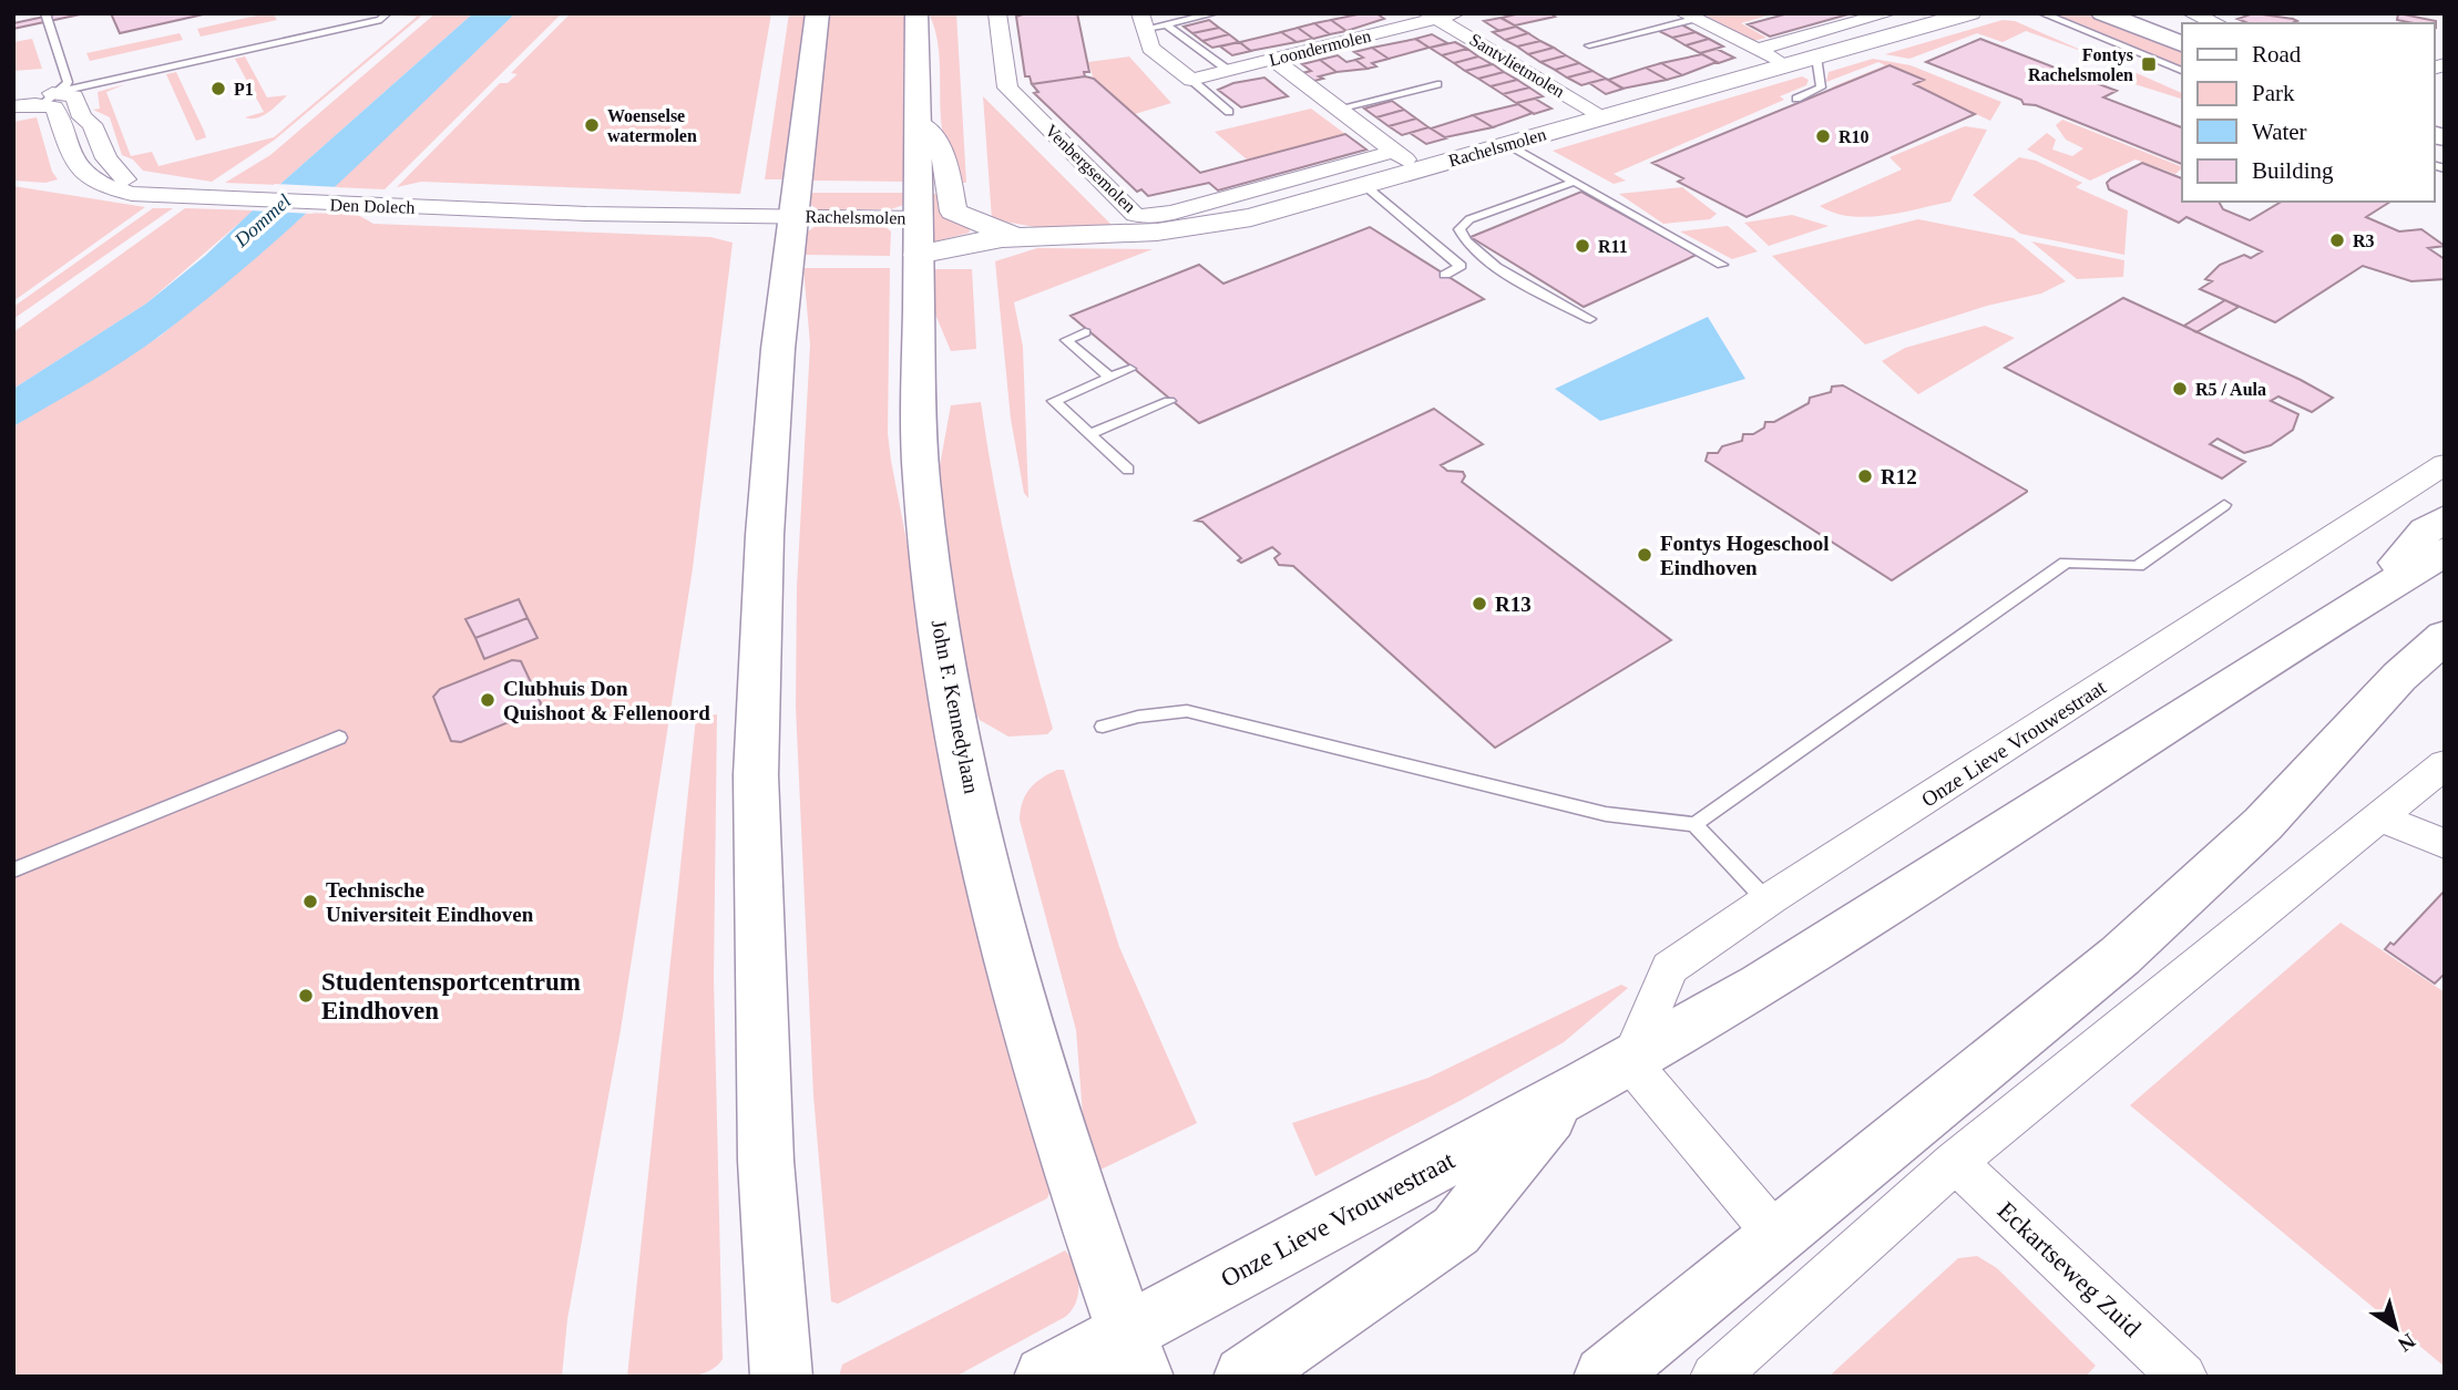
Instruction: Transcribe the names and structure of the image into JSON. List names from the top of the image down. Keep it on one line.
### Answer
{"streets":{"main road":["John F. Kennedylaan","Onze Lieve Vrouwestraat"],"street":["Loondermolen","Santvlietmolen","Rachelsmolen","Venbergsemolen","Den Dolech","Eckartseweg Zuid"]},"crossings":[["Loondermolen","Santvlietmolen"],["Santvlietmolen","Rachelsmolen"],["Rachelsmolen","Den Dolech"],["Rachelsmolen","John F. Kennedylaan"],["John F. Kennedylaan","Onze Lieve Vrouwestraat"]],"water":["Dommel"],"places":{"transit":["Fontys Rachelsmolen"],"other":["P1","Woenselse watermolen","R10","R3","R11","R5 / Aula","R12","Fontys Hogeschool Eindhoven","R13","Clubhuis Don Quishoot & Fellenoord","Technische Universiteit Eindhoven","Studentensportcentrum Eindhoven"]},"legend":["Road","Park","Water","Building"],"north":"bottom right"}
